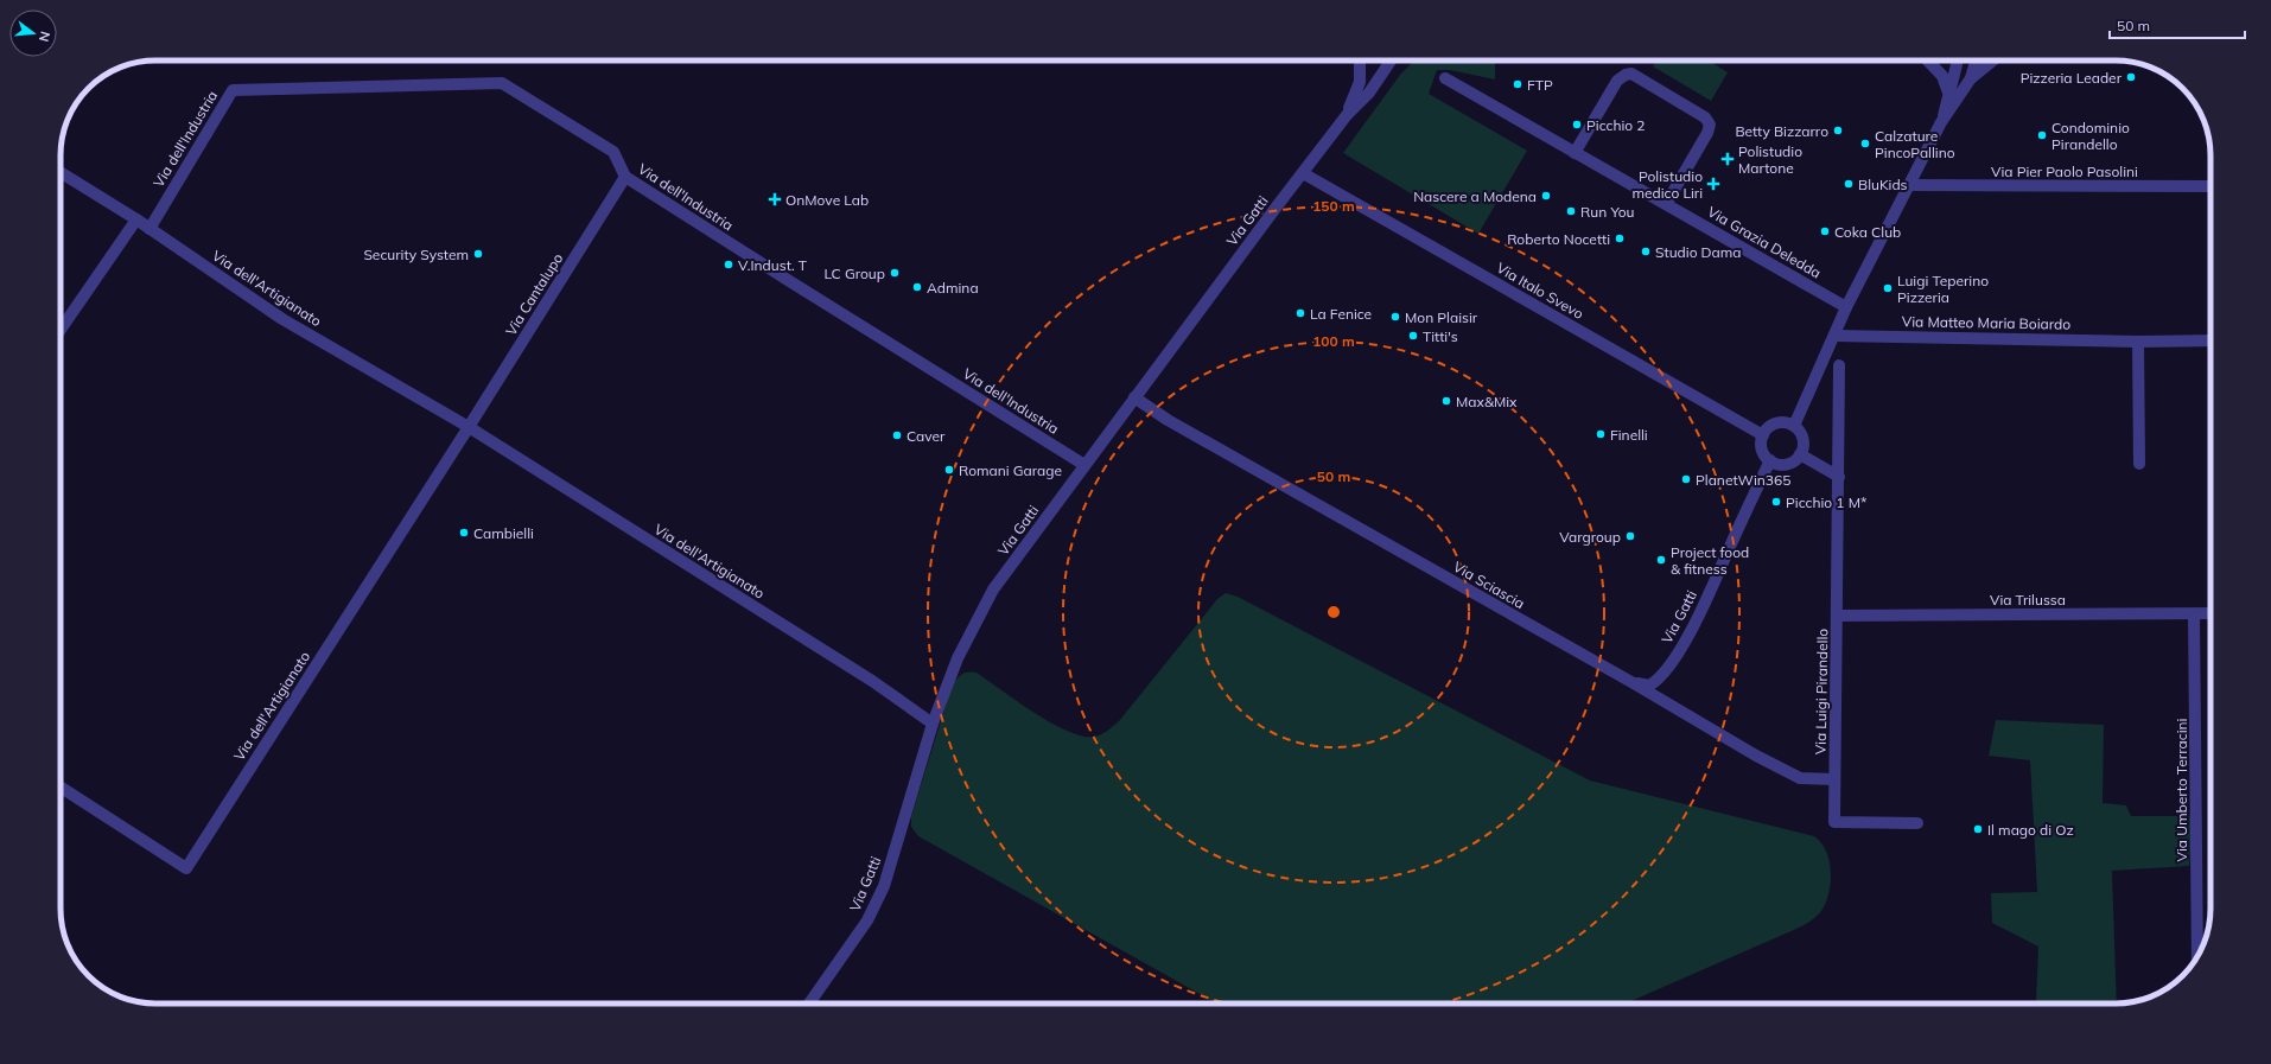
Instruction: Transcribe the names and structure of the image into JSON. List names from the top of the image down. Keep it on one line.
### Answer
{"streets":{"street":["Via dell'Industria","Via Pier Paolo Pasolini","Via Gatti","Via Grazia Deledda","Via dell'Artigianato","Via Italo Svevo","Via Cantalupo","Via Matteo Maria Boiardo","Via Sciascia","Via Trilussa","Via Luigi Pirandello","Via Umberto Terracini"]},"crossings":[["Via dell'Industria","Via Gatti"],["Via dell'Industria","Via dell'Artigianato"],["Via dell'Industria","Via Cantalupo"],["Via Gatti","Via dell'Artigianato"],["Via Gatti","Via Italo Svevo"],["Via Gatti","Via Sciascia"],["Via dell'Artigianato","Via Cantalupo"],["Via Sciascia","Via Luigi Pirandello"],["Via Trilussa","Via Luigi Pirandello"],["Via Trilussa","Via Umberto Terracini"]],"places":{"other":["Pizzeria Leader","FTP","Picchio 2","Betty Bizzarro","Condominio Pirandello","Calzature PincoPallino","BluKids","Nascere a Modena","Run You","Coka Club","Roberto Nocetti","Studio Dama","Security System","V.Indust. T","LC Group","Admina","Luigi Teperino Pizzeria","La Fenice","Mon Plaisir","Titti's","Max&Mix","Finelli","Caver","Romani Garage","PlanetWin365","Picchio 1 M*","Cambielli","Vargroup","Project food & fitness","Il mago di Oz"],"health":["Polistudio Martone","Polistudio medico Liri","OnMove Lab"]},"scale_bar":"50 m","north":"right","rings":["150 m","100 m","50 m"]}
